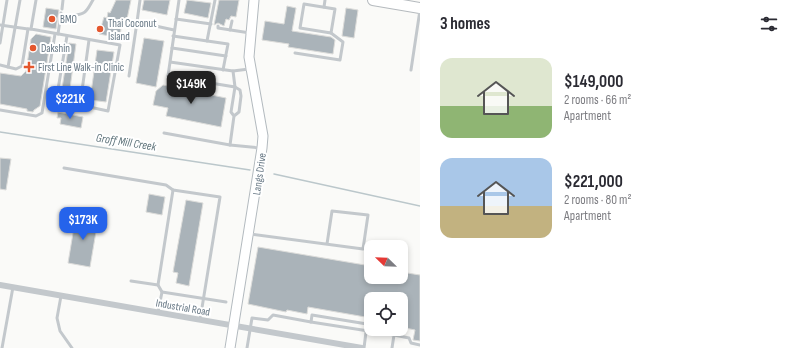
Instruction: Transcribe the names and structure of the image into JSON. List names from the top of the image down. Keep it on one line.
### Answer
{"streets":{"street":["Langs Drive","Industrial Road"]},"crossings":[["Langs Drive","Industrial Road"]],"water":["Groff Mill Creek"],"places":{"other":["BMO","Thai Coconut Island","Dakshin"],"health":["First Line Walk-in Clinic"]},"north":"top left","page":{"heading":"3 homes","list":[{"name":"$149,000","note":"2 rooms · 66 m² · Apartment"},{"name":"$221,000","note":"2 rooms · 80 m² · Apartment"}],"price":["$149K","$221K","$173K"]}}
